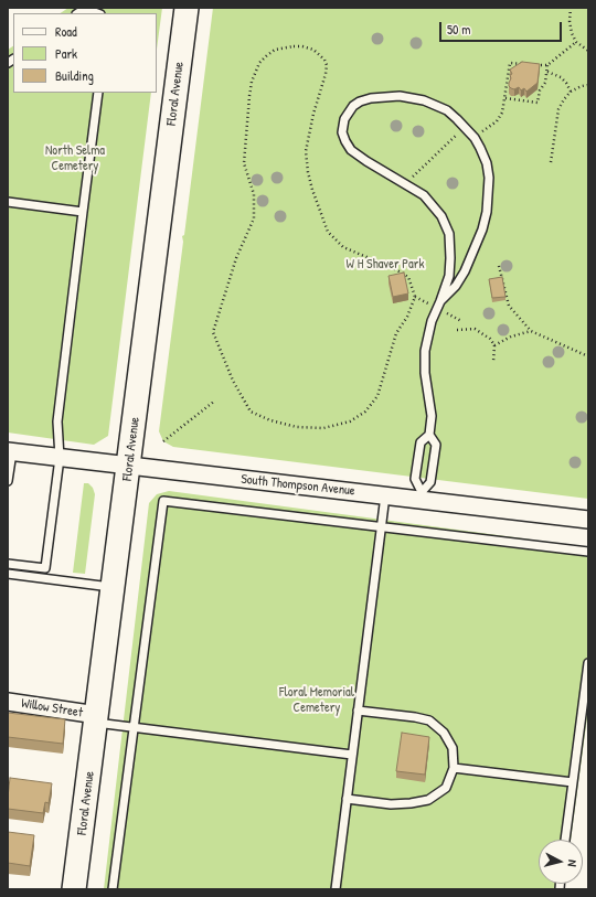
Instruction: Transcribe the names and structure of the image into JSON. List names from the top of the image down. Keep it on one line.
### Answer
{"streets":{"main road":["Floral Avenue"],"street":["South Thompson Avenue","Willow Street"]},"crossings":[["Floral Avenue","South Thompson Avenue"],["Floral Avenue","Willow Street"]],"parks":["North Selma Cemetery","W H Shaver Park","Floral Memorial Cemetery"],"legend":["Road","Park","Building"],"scale_bar":"50 m","north":"right"}
